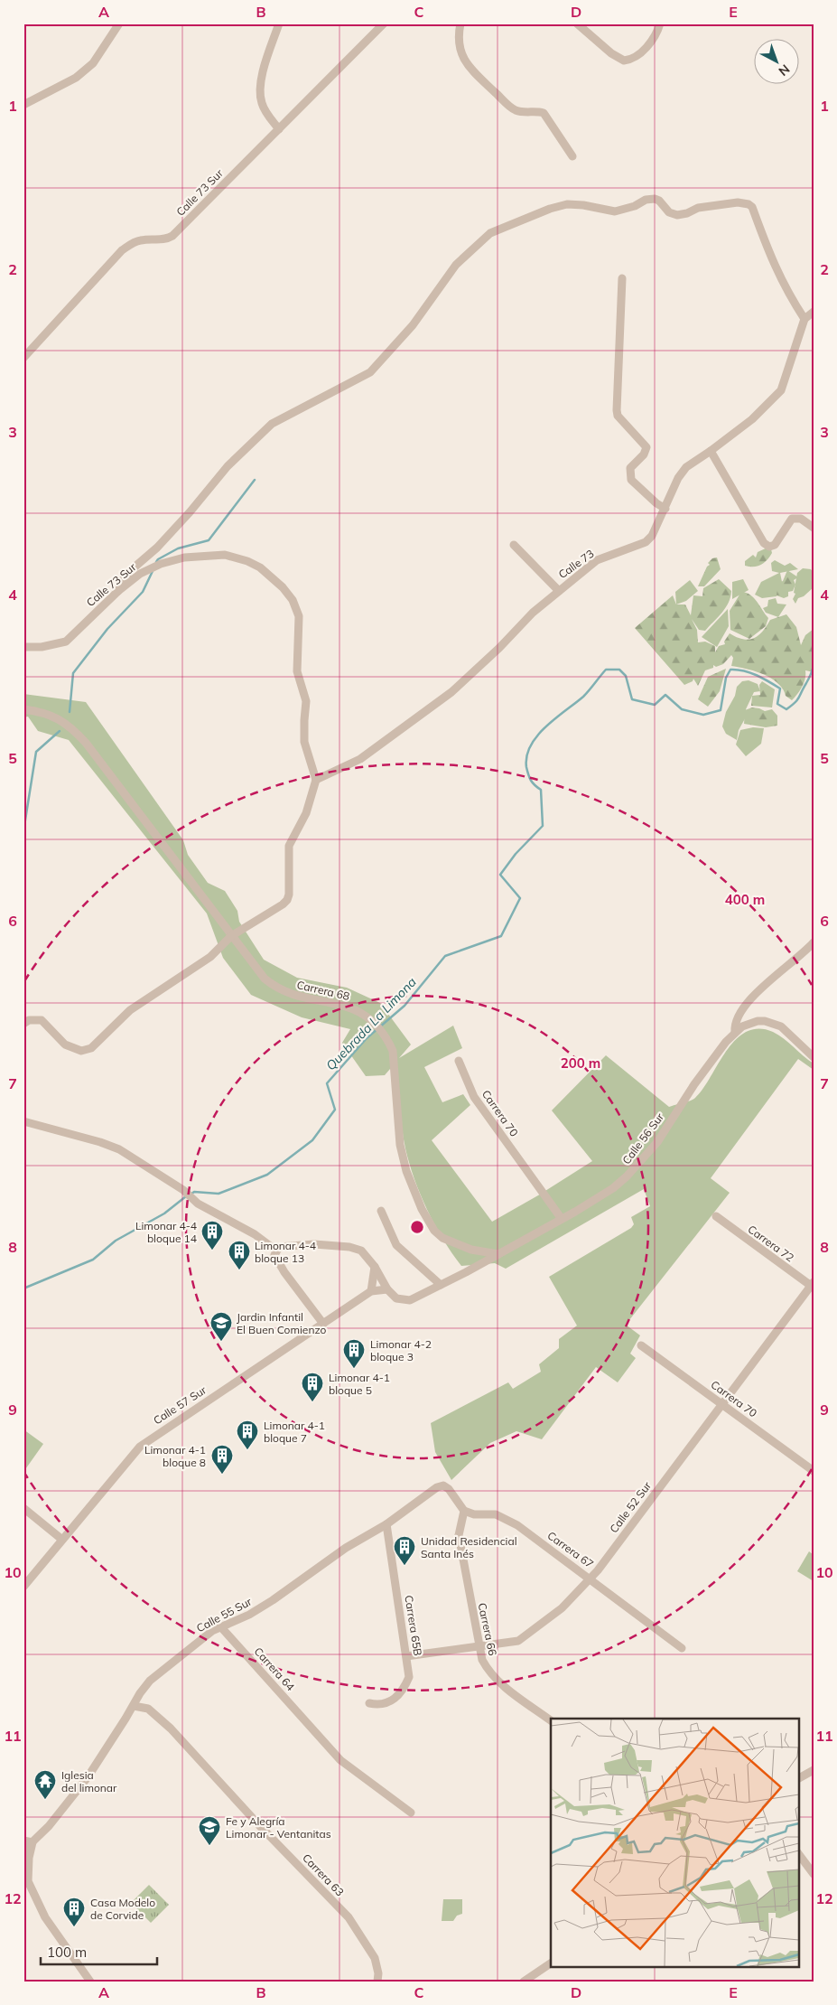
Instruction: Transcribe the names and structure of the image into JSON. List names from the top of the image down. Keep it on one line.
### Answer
{"streets":{"street":["Calle 73 Sur","Calle 73","Carrera 68","Carrera 70","Calle 56 Sur","Carrera 72","Calle 57 Sur","Calle 52 Sur","Carrera 67","Calle 55 Sur","Carrera 65B","Carrera 66","Carrera 64","Carrera 63"]},"crossings":[["Calle 73 Sur","Calle 73"],["Carrera 68","Calle 56 Sur"],["Carrera 70","Calle 56 Sur"],["Carrera 70","Calle 52 Sur"],["Calle 56 Sur","Calle 57 Sur"],["Carrera 72","Calle 52 Sur"],["Calle 52 Sur","Carrera 67"],["Calle 52 Sur","Carrera 65B"],["Calle 52 Sur","Carrera 66"],["Carrera 67","Calle 55 Sur"],["Carrera 67","Carrera 66"],["Calle 55 Sur","Carrera 65B"],["Calle 55 Sur","Carrera 66"],["Calle 55 Sur","Carrera 64"],["Calle 55 Sur","Carrera 63"]],"water":["Quebrada La Limona"],"places":{"building":["Limonar 4-4 bloque 14","Limonar 4-4 bloque 13","Limonar 4-2 bloque 3","Limonar 4-1 bloque 5","Limonar 4-1 bloque 7","Limonar 4-1 bloque 8","Unidad Residencial Santa Inés","Casa Modelo de Corvide"],"school or university":["Jardin Infantil El Buen Comienzo","Fe y Alegría Limonar - Ventanitas"],"temple":["Iglesia del limonar"]},"scale_bar":"100 m","north":"bottom right","grid":{"columns":["A","B","C","D","E"],"rows":["1","2","3","4","5","6","7","8","9","10","11","12"]},"rings":["400 m","200 m"]}
